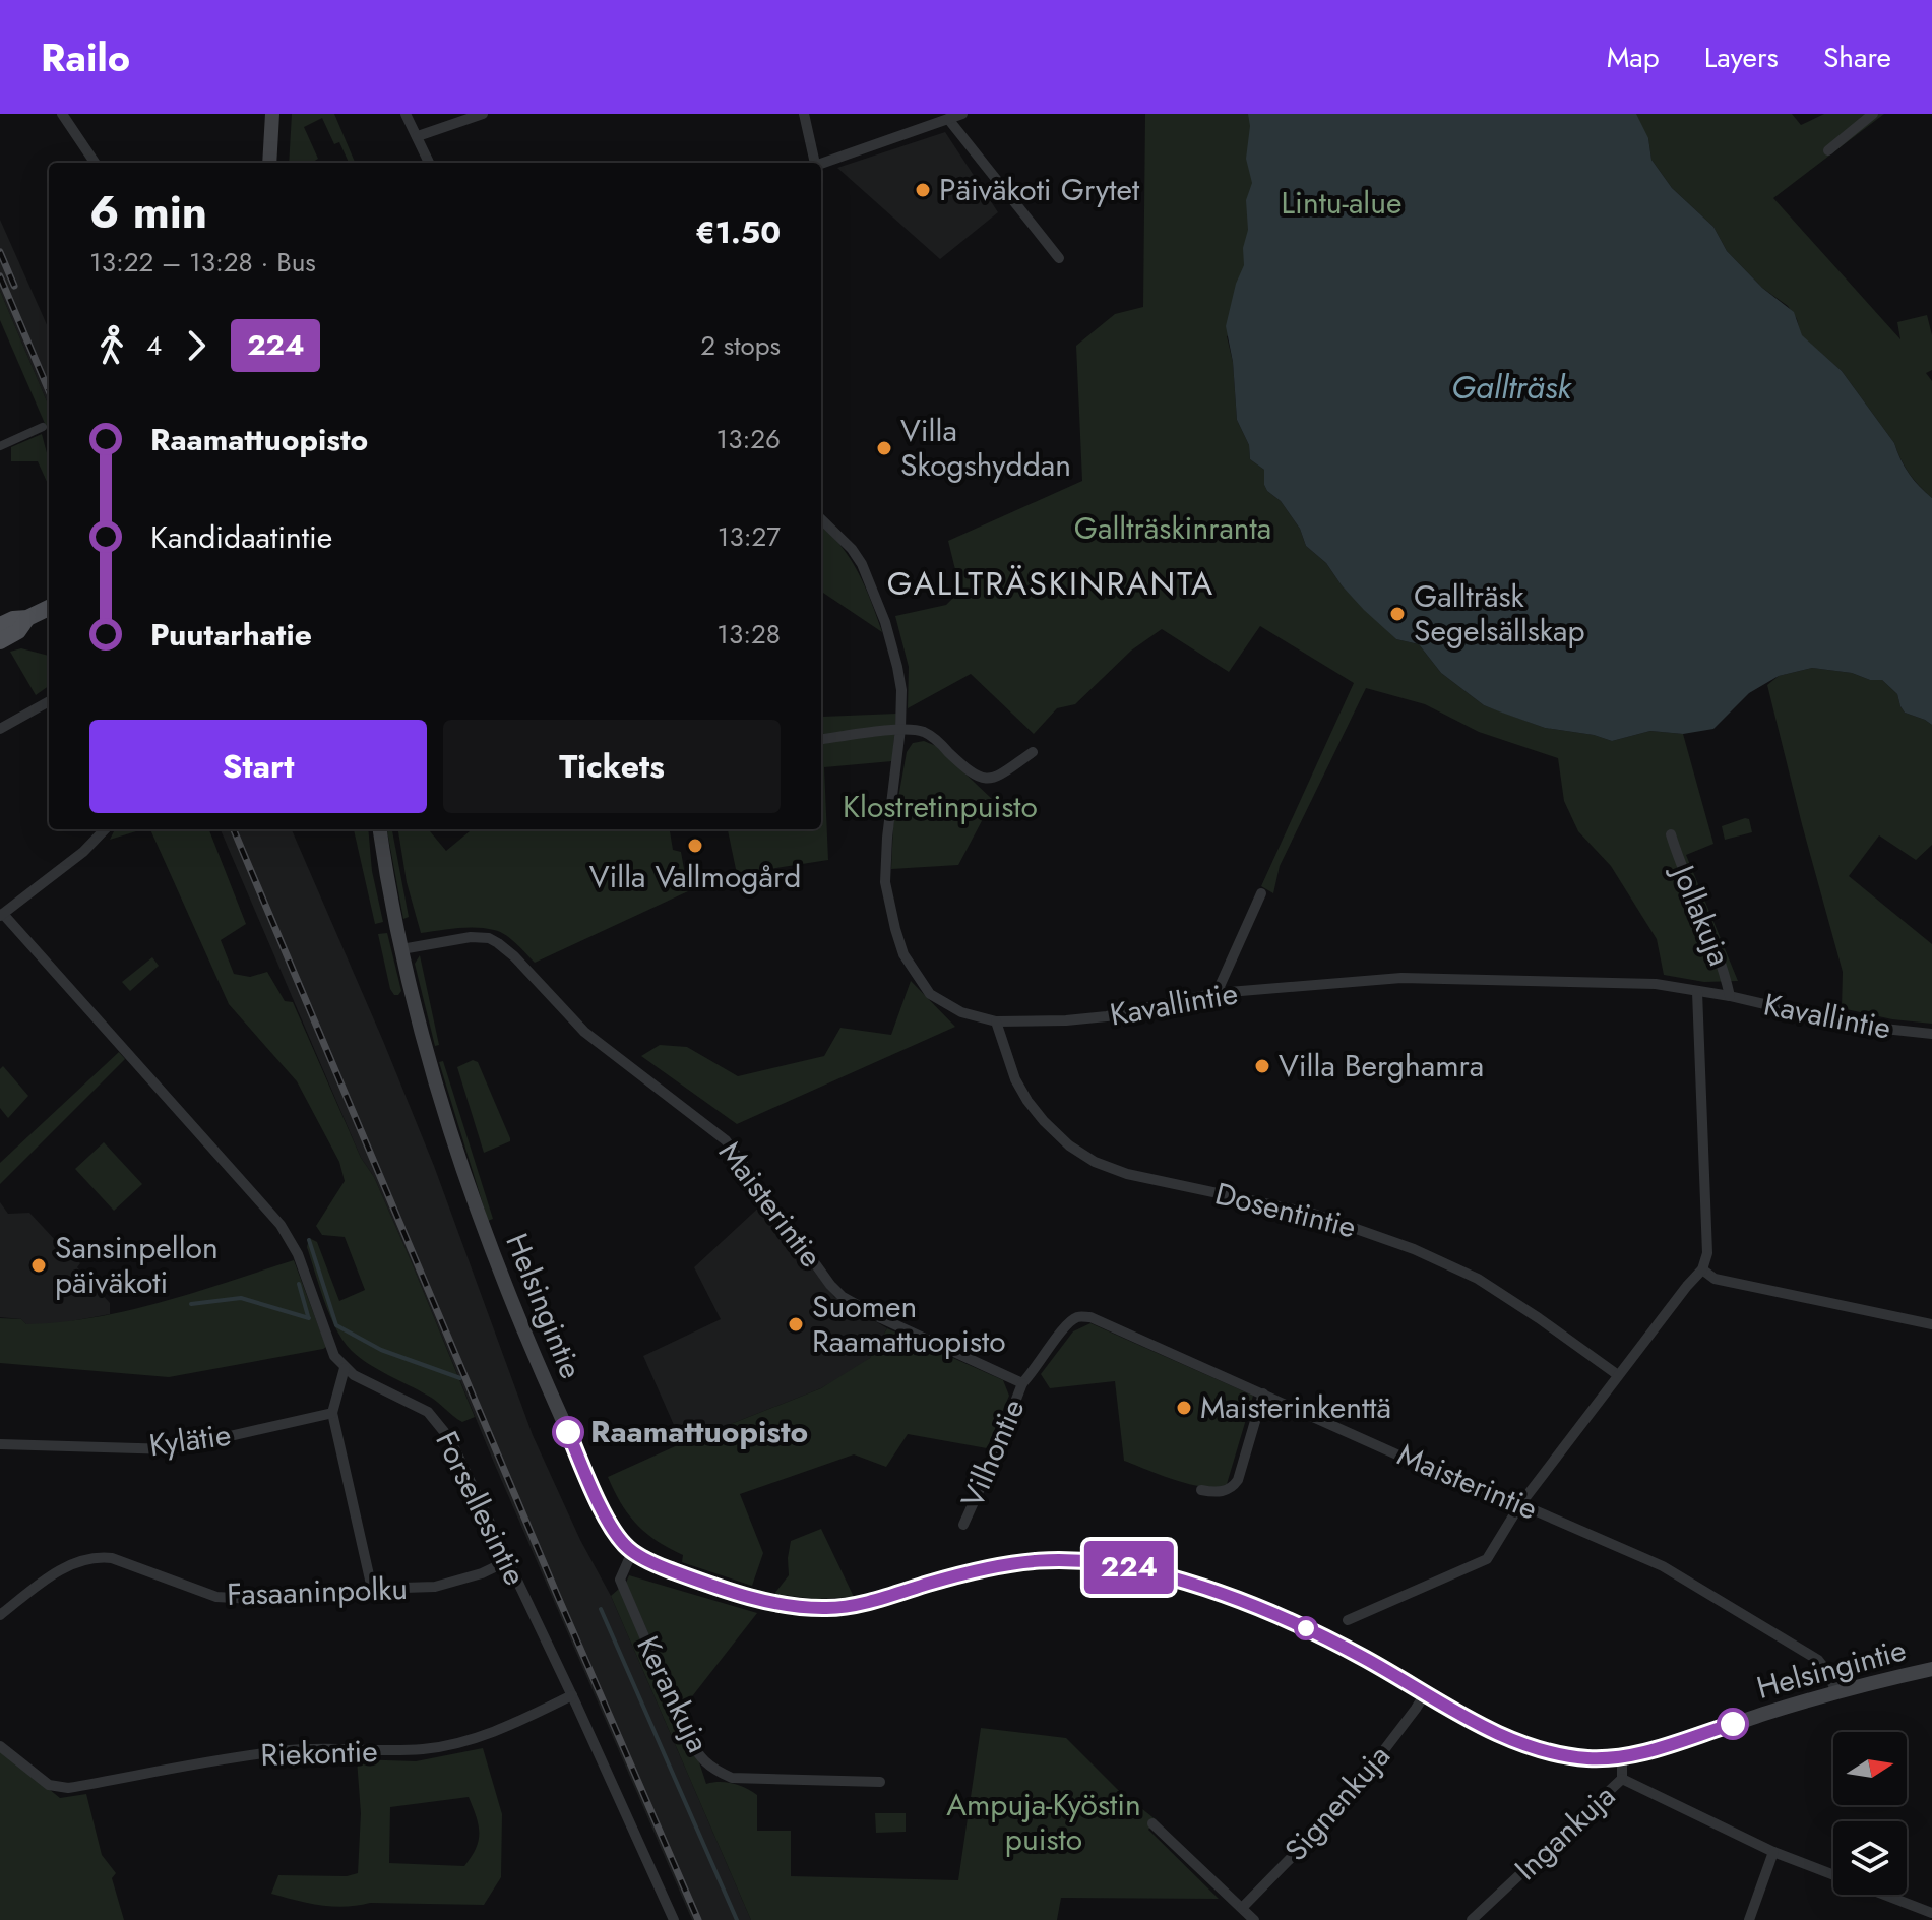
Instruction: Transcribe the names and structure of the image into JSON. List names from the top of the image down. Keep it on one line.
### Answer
{"streets":{"main road":["Helsingintie"],"street":["Jollakuja","Kavallintie","Maisterintie","Dosentintie","Kylätie","Vilhontie","Forsellesintie","Fasaaninpolku","Kerankuja","Riekontie","Signenkuja","Ingankuja"]},"crossings":[["Jollakuja","Kavallintie"],["Kavallintie","Dosentintie"],["Maisterintie","Helsingintie"],["Maisterintie","Vilhontie"],["Helsingintie","Kerankuja"],["Helsingintie","Signenkuja"],["Forsellesintie","Fasaaninpolku"],["Forsellesintie","Riekontie"]],"districts":["GALLTRÄSKINRANTA"],"water":["Gallträsk"],"parks":["Lintu-alue","Gallträskinranta","Klostretinpuisto","Ampuja-Kyöstin puisto"],"places":["Päiväkoti Grytet","Villa Skogshyddan","Gallträsk Segelsällskap","Villa Vallmogård","Villa Berghamra","Sansinpellon päiväkoti","Suomen Raamattuopisto","Maisterinkenttä","Raamattuopisto"],"lines":["bus line 224"],"north":"right","page":{"header":"Railo","nav":["Map","Layers","Share"],"on_map":"224","heading":["6 min","13:22 – 13:28 · Bus","€1.50"],"legs":["4","224","2 stops"],"list":[{"name":"Raamattuopisto","value":"13:26"},{"name":"Kandidaatintie","value":"13:27"},{"name":"Puutarhatie","value":"13:28"}],"buttons":["Start","Tickets"]}}
